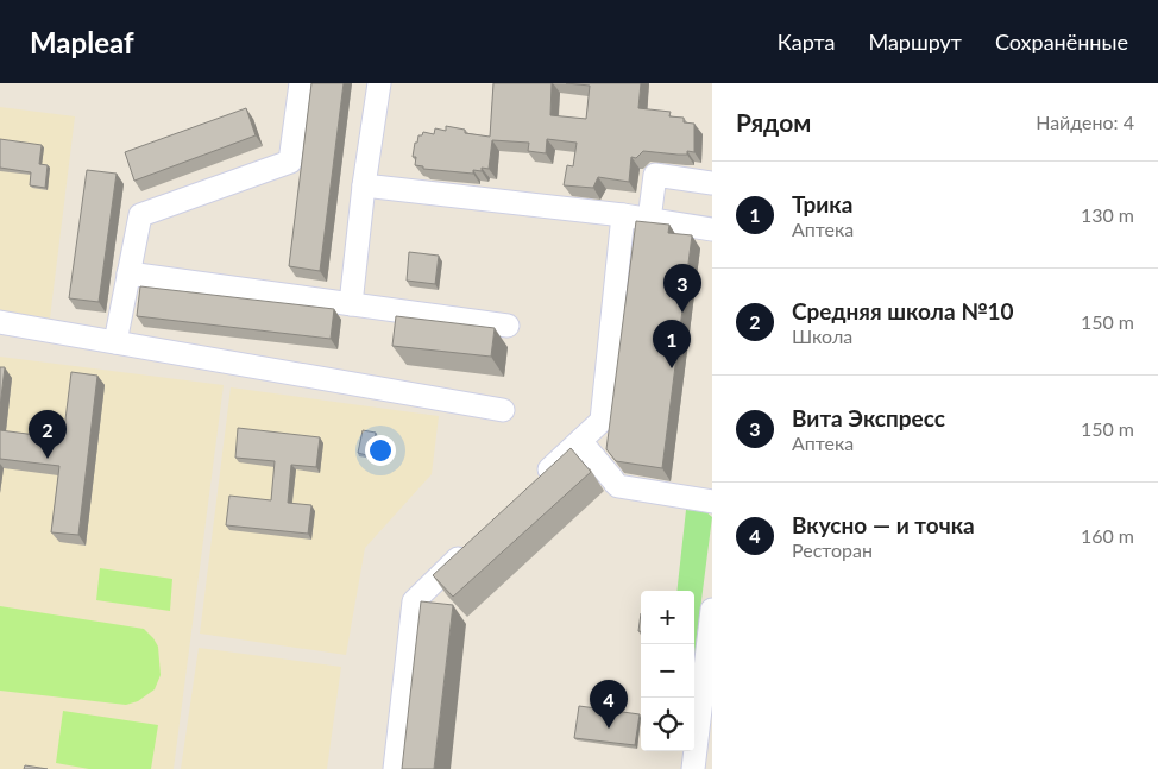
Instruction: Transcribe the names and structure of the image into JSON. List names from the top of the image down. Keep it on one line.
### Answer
{"page":{"header":"Mapleaf","nav":["Карта","Маршрут","Сохранённые"],"heading":["Рядом","Найдено: 4"],"list":[{"mark":"1","name":"Трика","note":"Аптека","value":"130 m"},{"mark":"2","name":"Средняя школа №10","note":"Школа","value":"150 m"},{"mark":"3","name":"Вита Экспресс","note":"Аптека","value":"150 m"},{"mark":"4","name":"Вкусно — и точка","note":"Ресторан","value":"160 m"}],"pins":["3","1","2","4"],"map_buttons":["+","−"]}}
